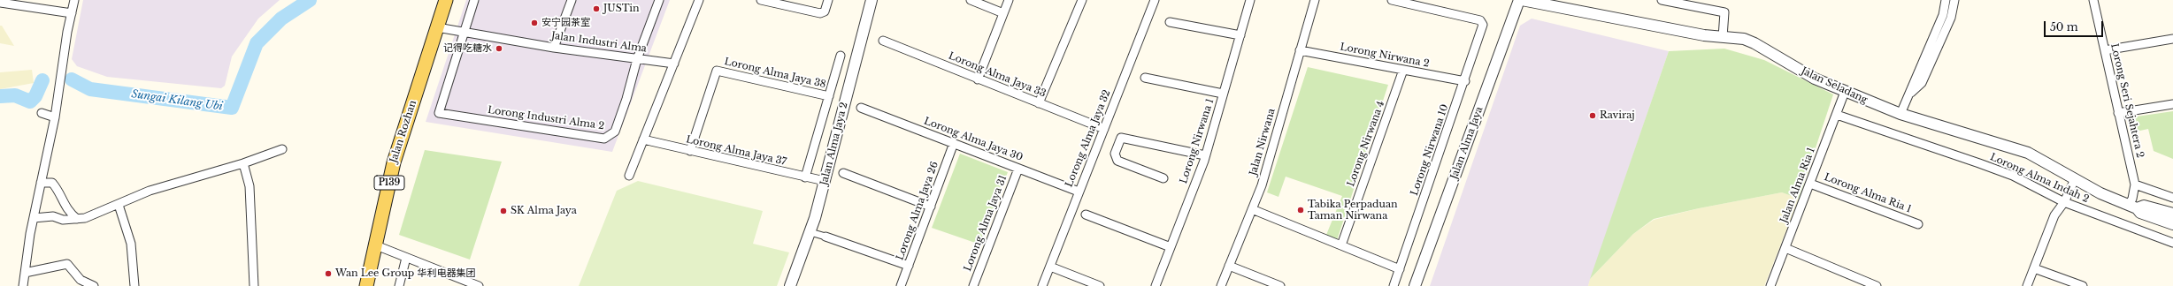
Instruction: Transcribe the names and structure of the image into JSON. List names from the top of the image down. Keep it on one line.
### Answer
{"streets":{"main road":["Jalan Rozhan","P139"],"street":["Jalan Industri Alma","Lorong Nirwana 2","Lorong Alma Jaya 38","Lorong Alma Jaya 33","Jalan Seladang","Lorong Seri Sejahtera 2","Lorong Industri Alma 2","Lorong Alma Jaya 32","Lorong Alma Jaya 30","Lorong Nirwana 1","Jalan Nirwana","Jalan Alma Jaya","Jalan Alma Jaya 2","Lorong Nirwana 4","Lorong Nirwana 10","Lorong Alma Jaya 37","Lorong Alma Indah 2","Jalan Alma Ria 1","Lorong Alma Ria 1","Lorong Alma Jaya 26","Lorong Alma Jaya 31"]},"crossings":[["Jalan Industri Alma","Lorong Industri Alma 2"],["Jalan Industri Alma","Jalan Rozhan"],["Lorong Nirwana 2","Jalan Nirwana"],["Lorong Nirwana 2","Lorong Nirwana 4"],["Lorong Nirwana 2","Lorong Nirwana 10"],["Lorong Alma Jaya 38","Lorong Alma Jaya 37"],["Lorong Alma Jaya 33","Lorong Alma Jaya 32"],["Jalan Seladang","Lorong Seri Sejahtera 2"],["Jalan Seladang","Jalan Alma Ria 1"],["Lorong Alma Jaya 32","Lorong Alma Jaya 30"],["Lorong Alma Jaya 30","Lorong Alma Jaya 26"],["Lorong Alma Jaya 30","Lorong Alma Jaya 31"],["Jalan Alma Jaya 2","Lorong Alma Jaya 37"],["Lorong Alma Indah 2","Jalan Alma Ria 1"],["Jalan Alma Ria 1","Lorong Alma Ria 1"]],"water":["Sungai Kilang Ubi"],"places":["JUSTin","安宁园茶室","记得吃糖水","Raviraj","Tabika Perpaduan Taman Nirwana","SK Alma Jaya","Wan Lee Group 华利电器集团"],"scale_bar":"50 m"}
